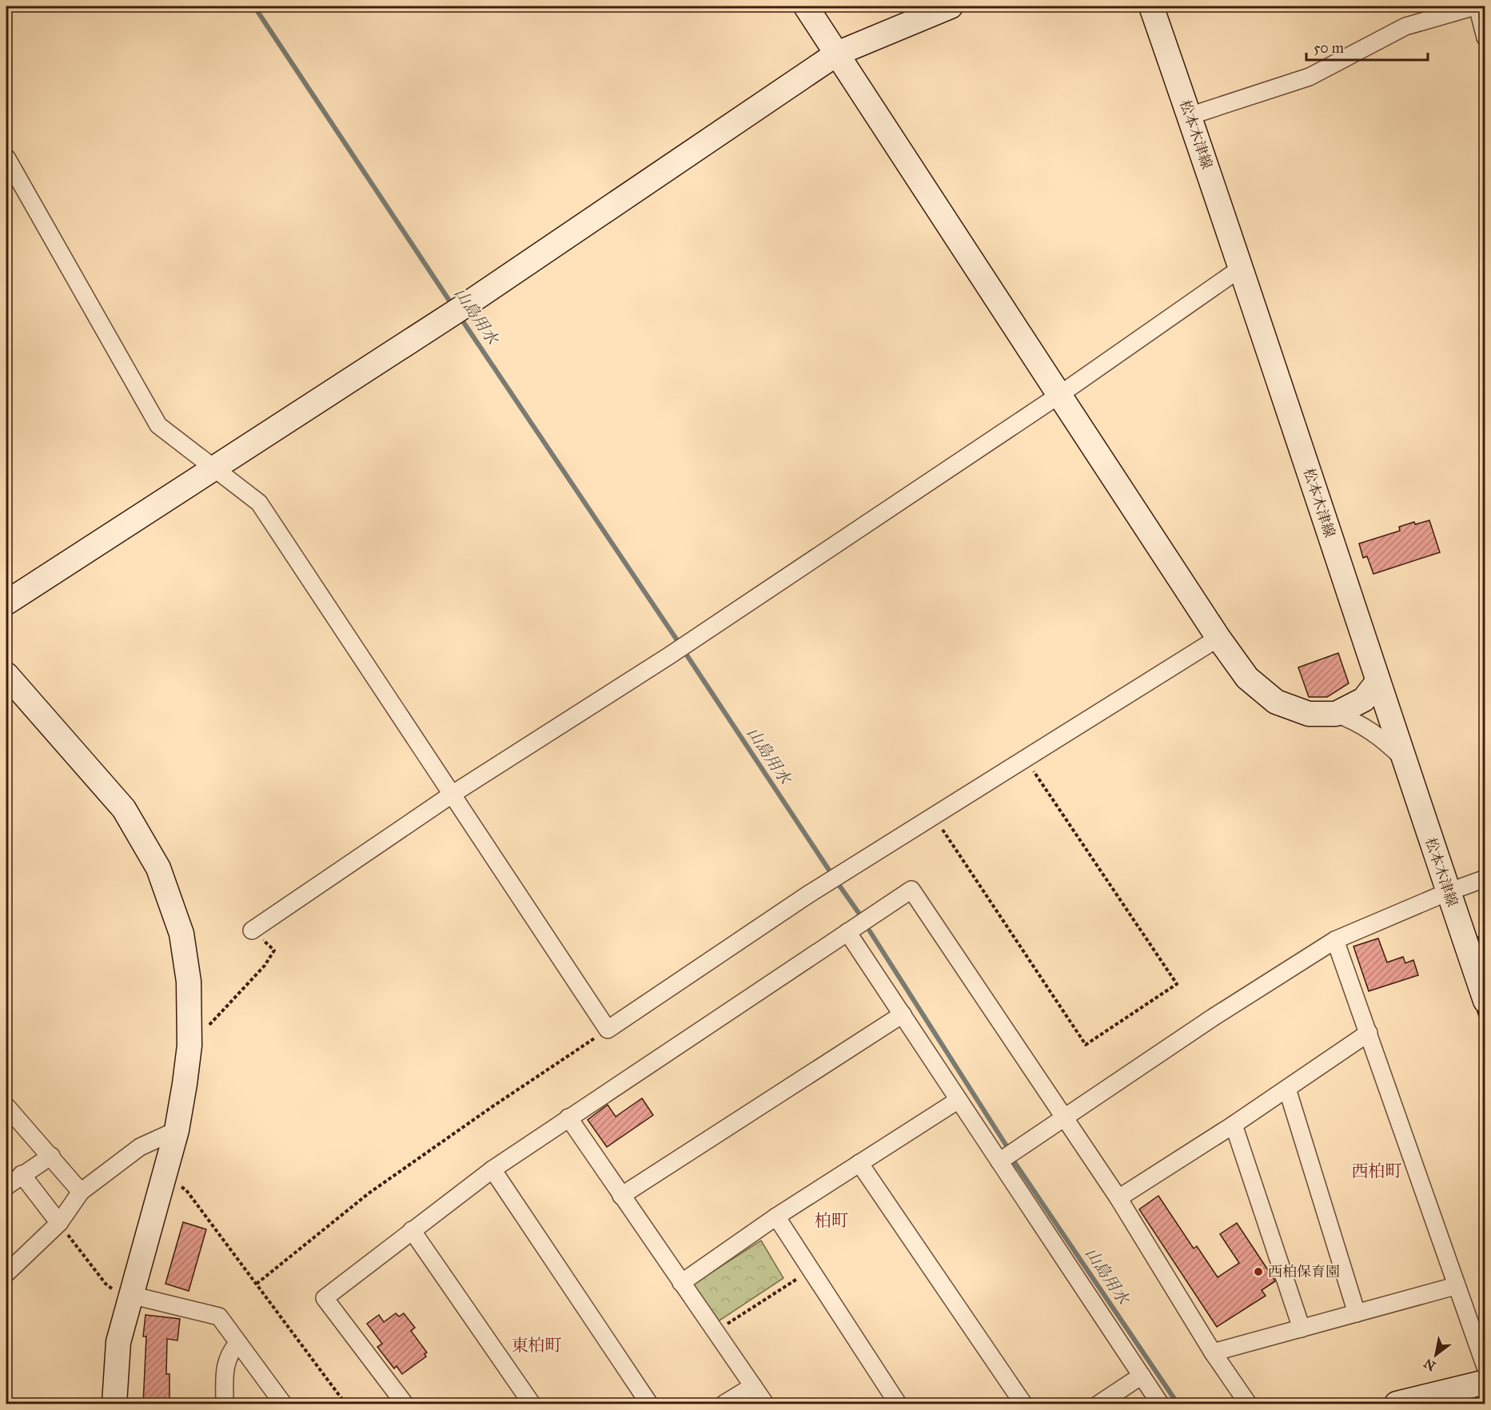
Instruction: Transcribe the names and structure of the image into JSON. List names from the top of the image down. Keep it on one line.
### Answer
{"streets":{"street":["松本木津線"]},"districts":["西柏町","柏町","東柏町"],"water":["山島用水"],"places":["西柏保育園"],"scale_bar":"50 m","north":"bottom left"}
